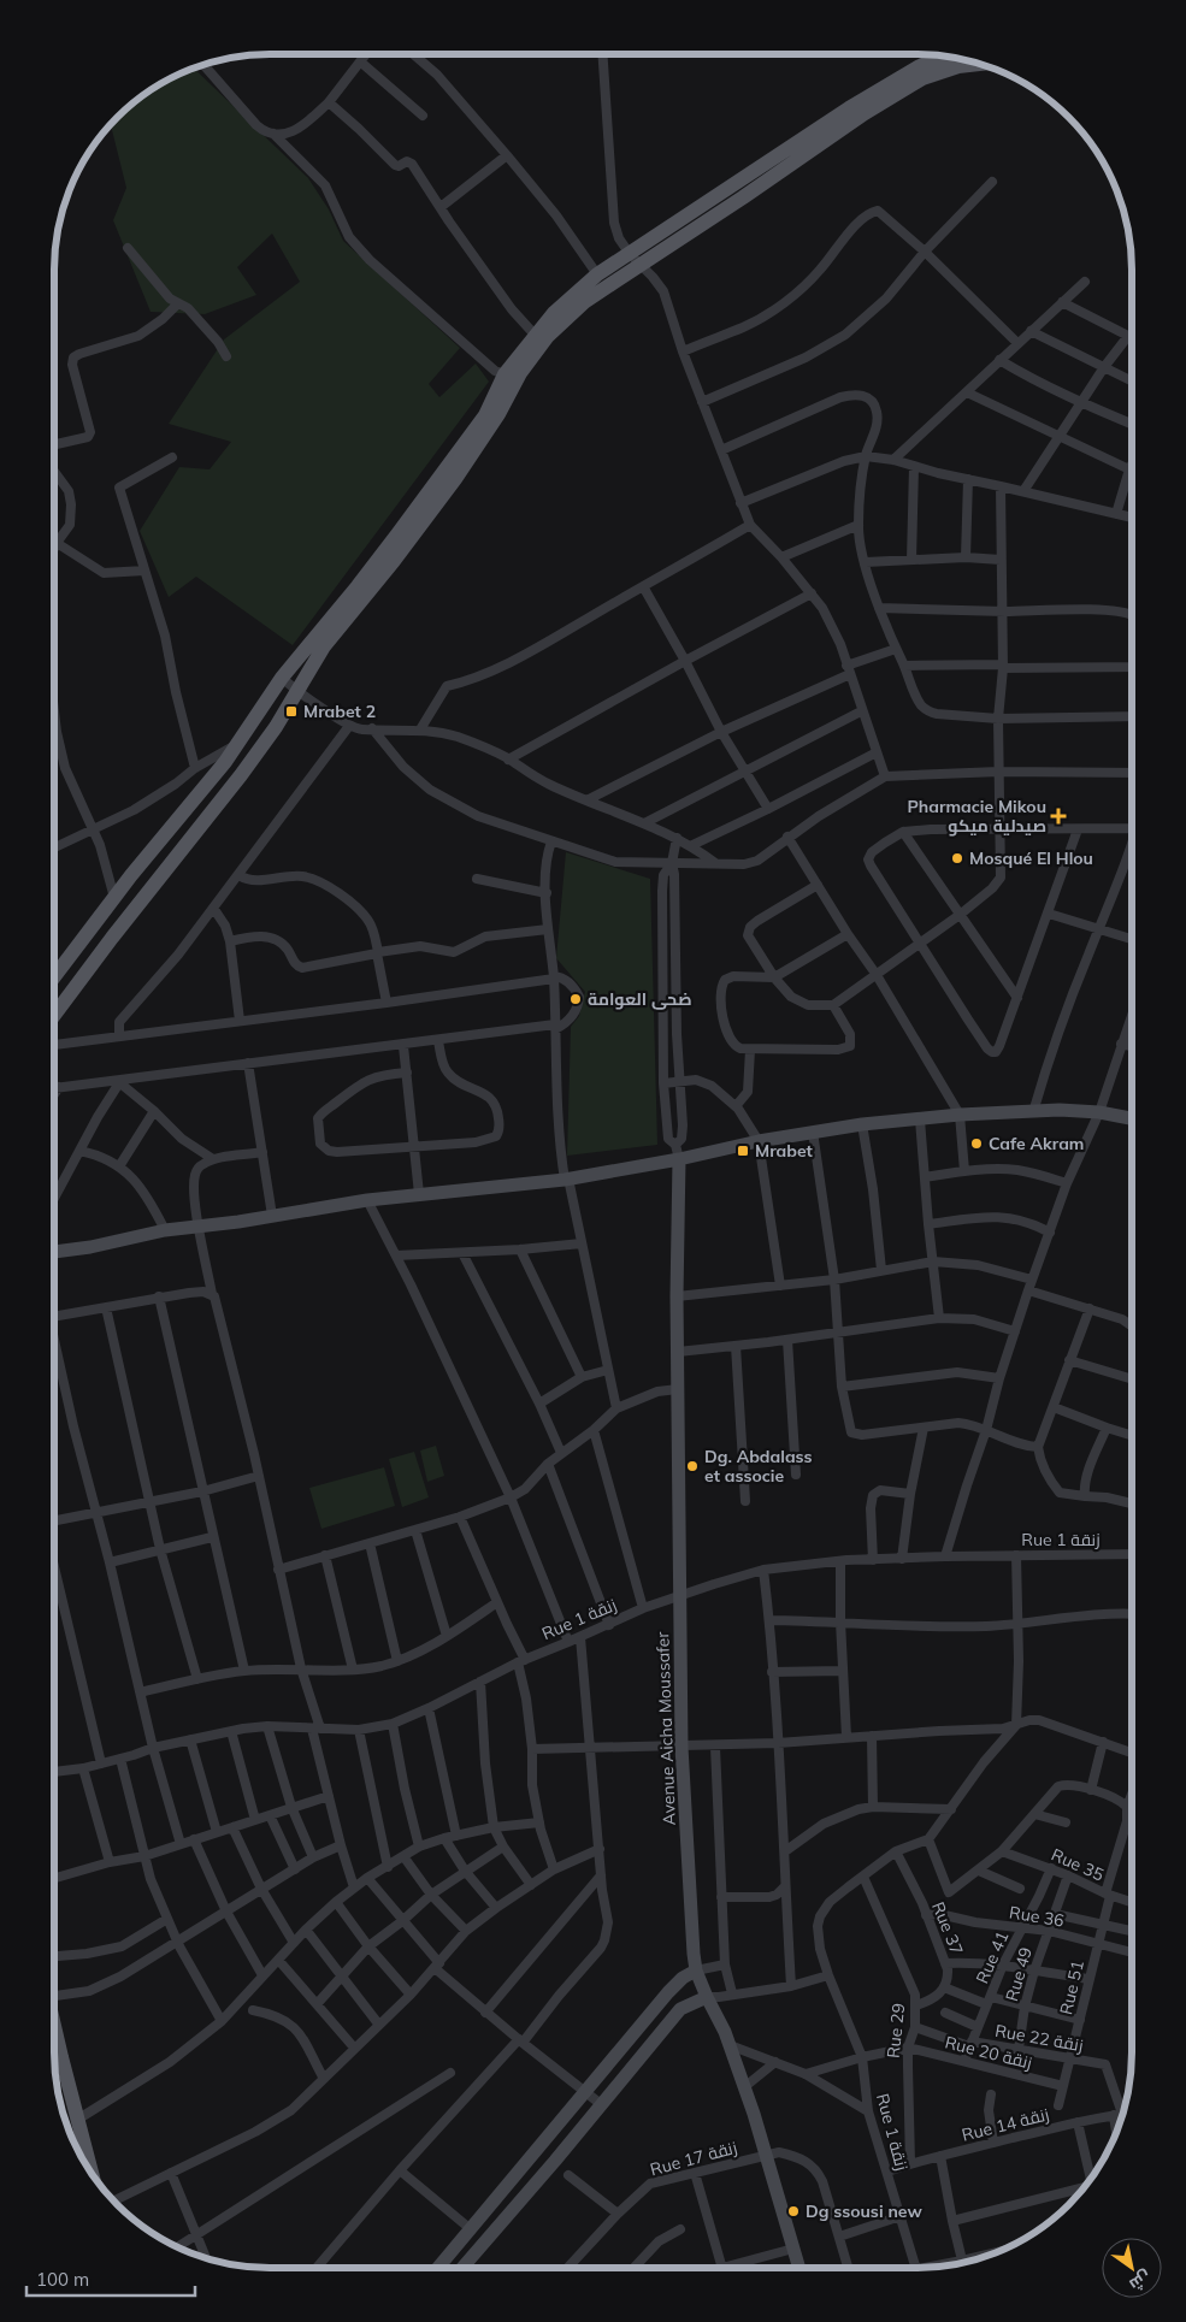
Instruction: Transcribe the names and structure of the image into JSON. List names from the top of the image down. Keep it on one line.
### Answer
{"streets":{"street":["Rue 1 زنقة","Avenue Aicha Moussafer","Rue 35","Rue 36","Rue 37","Rue 41","Rue 49","Rue 51","Rue 29","Rue 22 زنقة","Rue 20 زنقة","Rue 14 زنقة","Rue 17 زنقة"]},"crossings":[["Rue 1 زنقة","Avenue Aicha Moussafer"],["Rue 1 زنقة","Rue 37"],["Rue 1 زنقة","Rue 29"],["Rue 1 زنقة","Rue 14 زنقة"],["Avenue Aicha Moussafer","Rue 17 زنقة"],["Rue 35","Rue 41"],["Rue 35","Rue 49"],["Rue 35","Rue 51"],["Rue 36","Rue 37"],["Rue 36","Rue 41"],["Rue 36","Rue 49"],["Rue 36","Rue 51"],["Rue 41","Rue 22 زنقة"],["Rue 41","Rue 20 زنقة"],["Rue 49","Rue 22 زنقة"],["Rue 51","Rue 22 زنقة"],["Rue 51","Rue 20 زنقة"],["Rue 29","Rue 22 زنقة"],["Rue 29","Rue 20 زنقة"],["Rue 29","Rue 14 زنقة"],["Rue 22 زنقة","Rue 14 زنقة"]],"places":{"transit":["Mrabet 2","Mrabet"],"health":["Pharmacie Mikou صيدلية ميكو"],"other":["Mosqué El Hlou","ضحى العوامة","Cafe Akram","Dg. Abdalass et associe","Dg ssousi new"]},"scale_bar":"100 m","north":"bottom right"}
